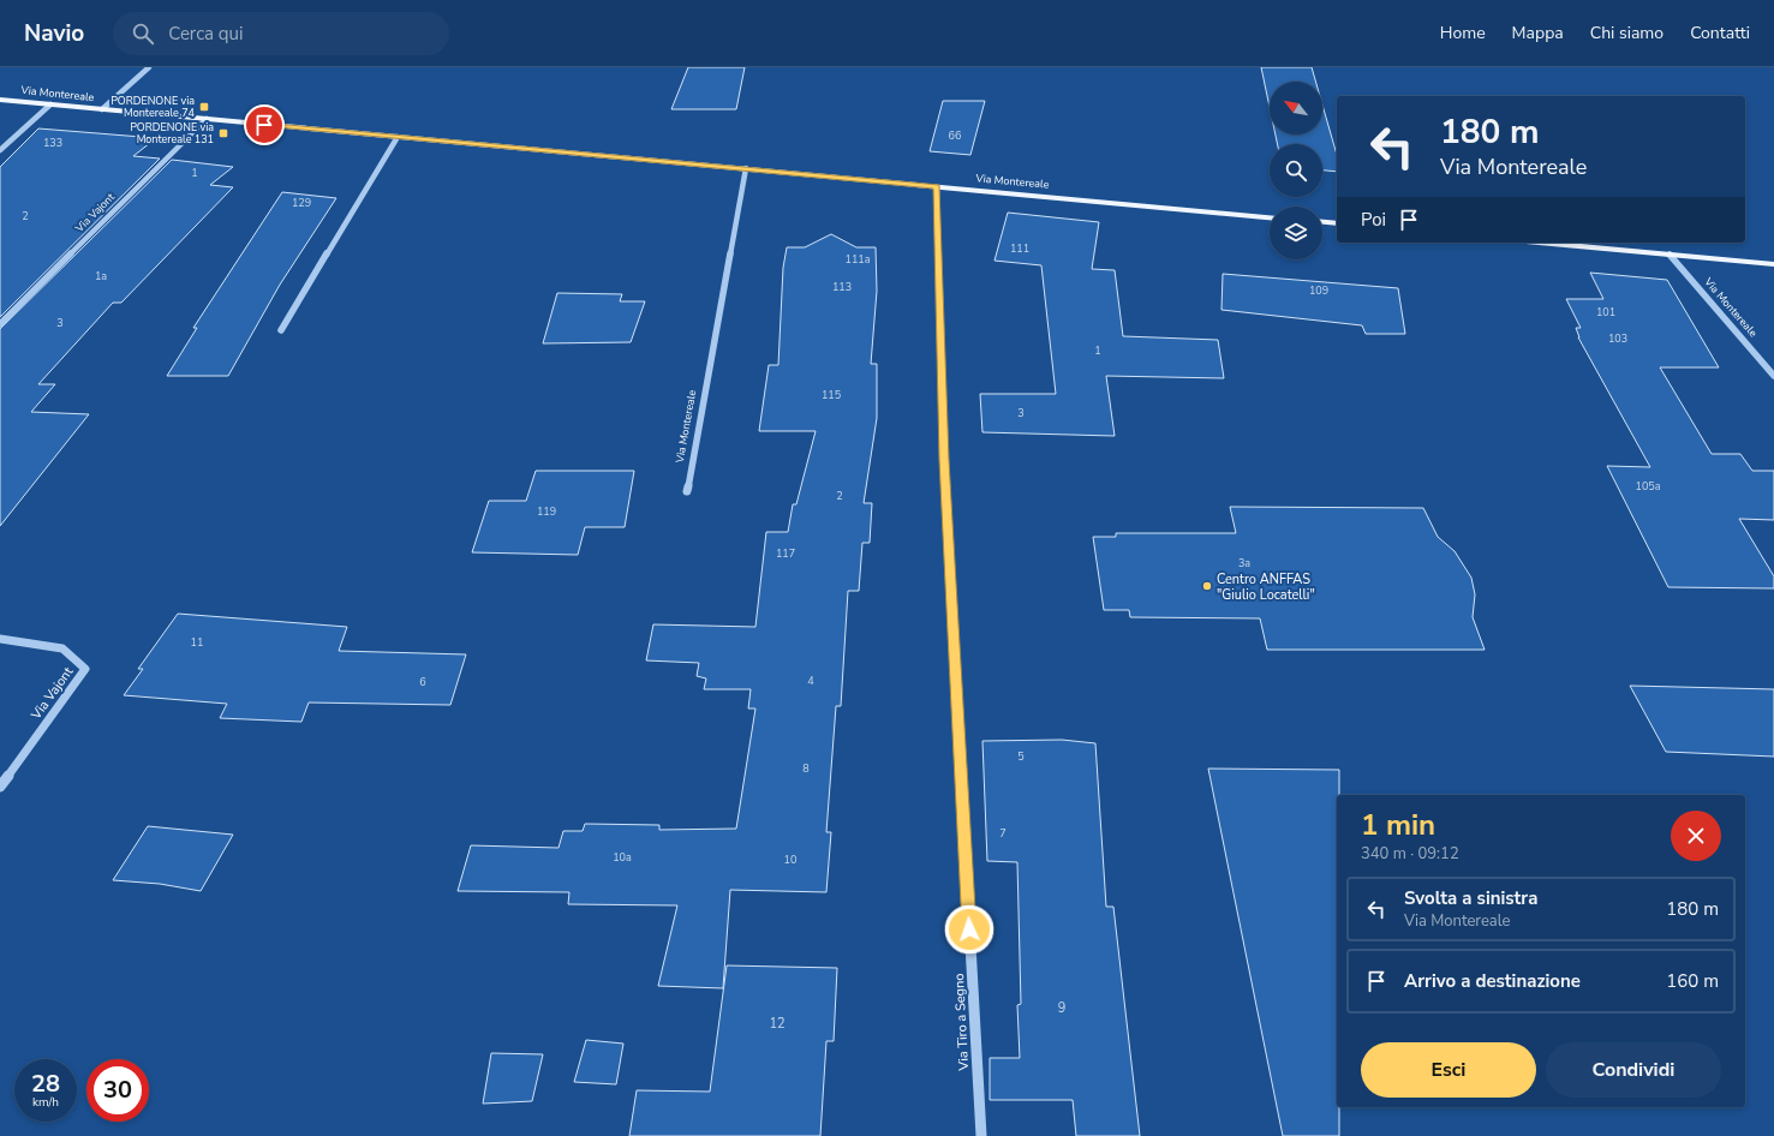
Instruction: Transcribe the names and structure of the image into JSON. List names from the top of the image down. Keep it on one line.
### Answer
{"streets":{"main road":["Via Montereale"],"street":["Via Vajont","Via Tiro a Segno"]},"crossings":[["Via Montereale","Via Vajont"],["Via Montereale","Via Tiro a Segno"]],"places":{"transit":["PORDENONE via Montereale 74","PORDENONE via Montereale 131"],"other":["Centro ANFFAS \"Giulio Locatelli\""]},"house_numbers":["66","133","1","129","2","111","111a","1a","113","109","101","3","103","1","115","3","105a","2","119","117","3a","11","4","6","5","8","7","10a","10","9","12"],"north":"top left","page":{"header":"Navio","search":"Cerca qui","nav":["Home","Mappa","Chi siamo","Contatti"],"turn":["180 m","Via Montereale"],"then":"Poi","heading":["1 min","340 m · 09:12"],"list":[{"name":"Svolta a sinistra","note":"Via Montereale","value":"180 m"},{"name":"Arrivo a destinazione","value":"160 m"}],"buttons":["Esci","Condividi"],"speed":"28 km/h","limit":"30"}}
